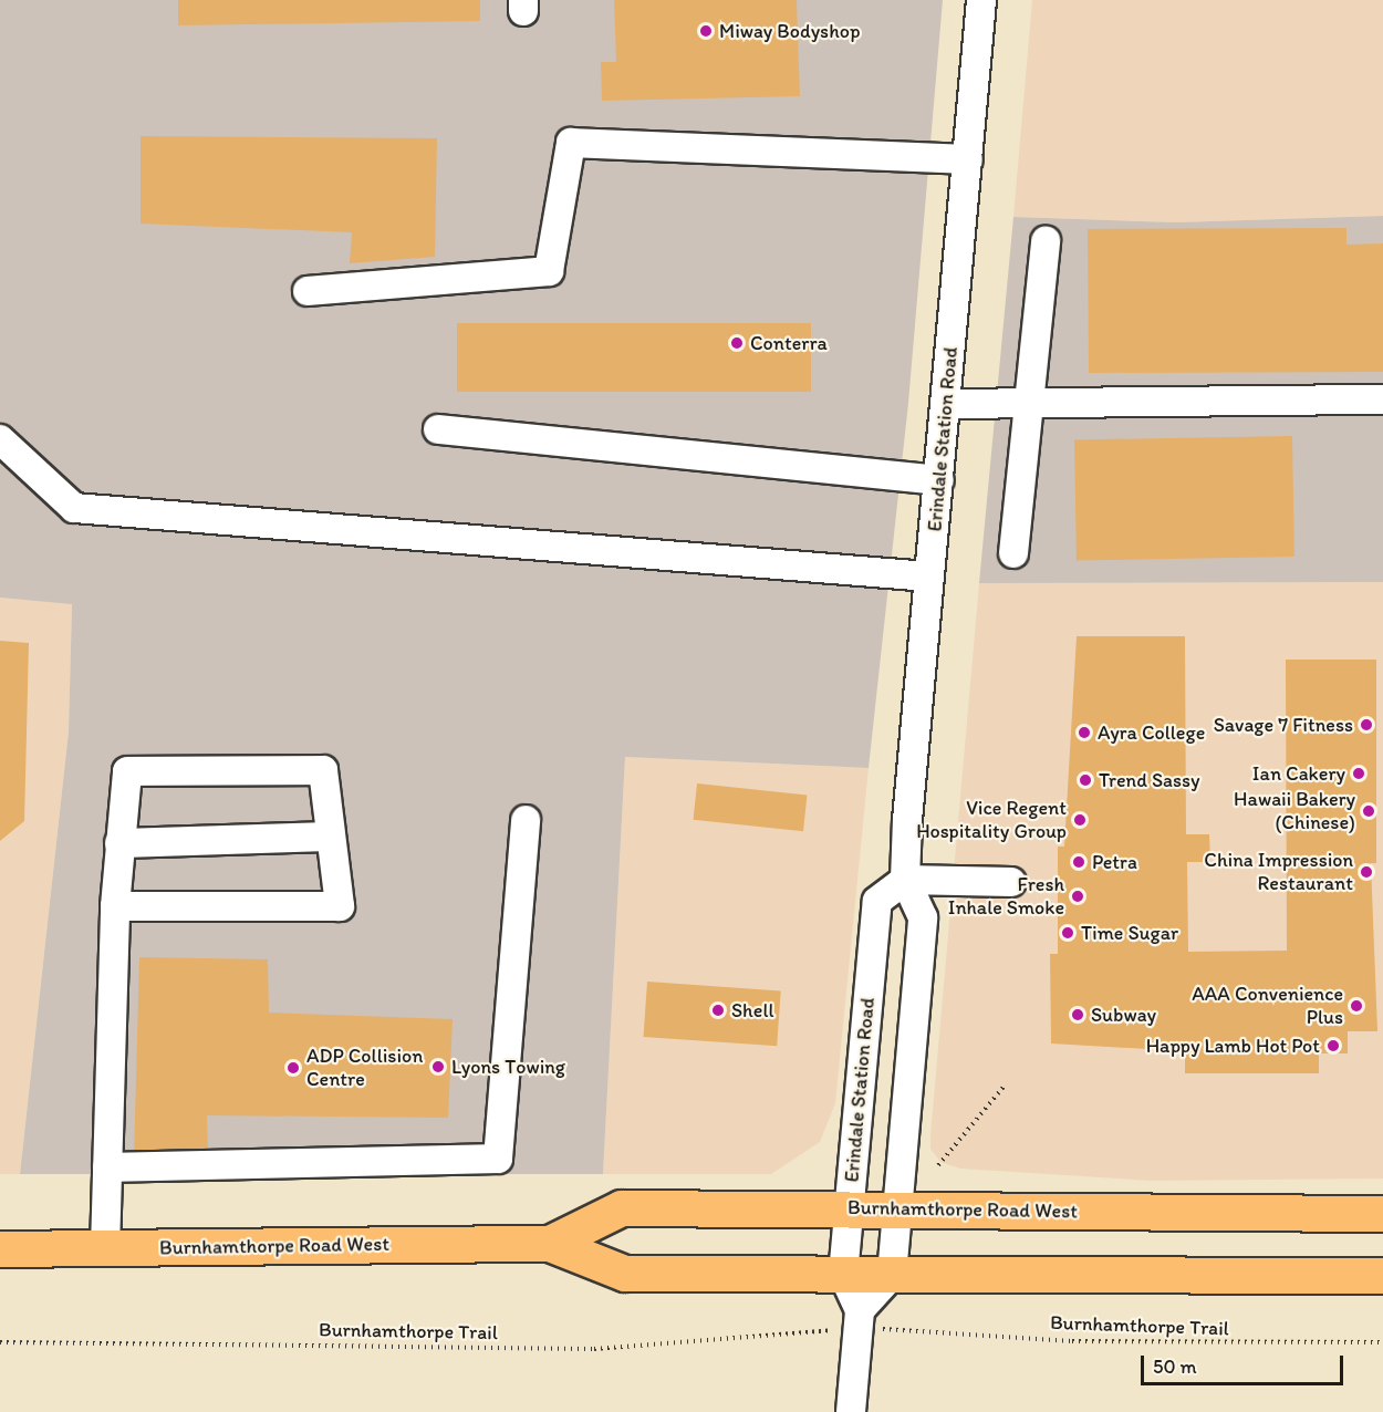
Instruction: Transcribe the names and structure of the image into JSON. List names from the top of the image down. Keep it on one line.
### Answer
{"streets":{"main road":["Burnhamthorpe Road West"],"street":["Erindale Station Road"],"path":["Burnhamthorpe Trail"]},"crossings":[["Erindale Station Road","Burnhamthorpe Road West"]],"places":["Miway Bodyshop","Conterra","Savage 7 Fitness","Ayra College","Ian Cakery","Trend Sassy","Hawaii Bakery (Chinese)","Vice Regent Hospitality Group","Petra","China Impression Restaurant","Fresh Inhale Smoke","Time Sugar","AAA Convenience Plus","Shell","Subway","Happy Lamb Hot Pot","Lyons Towing","ADP Collision Centre"],"scale_bar":"50 m"}
